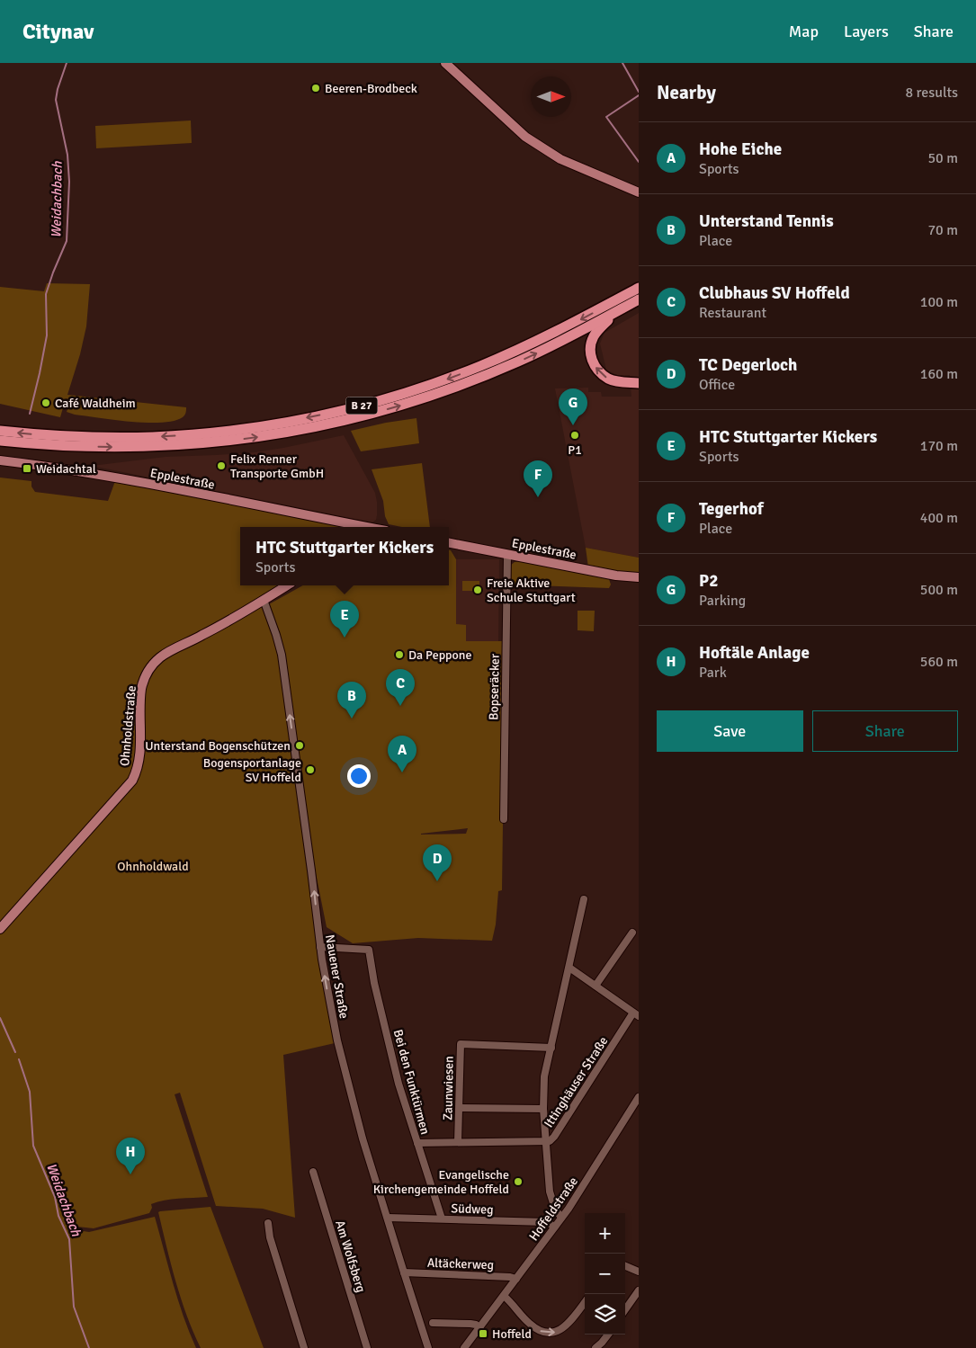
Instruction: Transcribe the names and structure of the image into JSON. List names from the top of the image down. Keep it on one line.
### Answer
{"streets":{"highway":["B 27"],"main road":["Epplestraße","Ohnholdstraße"],"street":["Bopseräcker","Nauener Straße","Bei den Funktürmen","Ittinghäuser Straße","Zaunwiesen","Südweg","Hoffeldstraße","Am Wolfsberg","Altäckerweg"]},"crossings":[["Epplestraße","Bopseräcker"],["Ohnholdstraße","Nauener Straße"],["Nauener Straße","Bei den Funktürmen"],["Nauener Straße","Südweg"],["Nauener Straße","Altäckerweg"],["Bei den Funktürmen","Ittinghäuser Straße"],["Bei den Funktürmen","Südweg"],["Ittinghäuser Straße","Zaunwiesen"],["Südweg","Hoffeldstraße"],["Hoffeldstraße","Altäckerweg"]],"one_way":["Nauener Straße"],"water":["Weidachbach"],"parks":["Ohnholdwald"],"places":{"other":["Beeren-Brodbeck","Café Waldheim","P1","Felix Renner Transporte GmbH","Freie Aktive Schule Stuttgart","Da Peppone","Unterstand Bogenschützen","Bogensportanlage SV Hoffeld","Evangelische Kirchengemeinde Hoffeld"],"transit":["Weidachtal","Hoffeld"]},"north":"right","page":{"header":"Citynav","nav":["Map","Layers","Share"],"heading":["Nearby","8 results"],"list":[{"mark":"A","name":"Hohe Eiche","note":"Sports","value":"50 m"},{"mark":"B","name":"Unterstand Tennis","note":"Place","value":"70 m"},{"mark":"C","name":"Clubhaus SV Hoffeld","note":"Restaurant","value":"100 m"},{"mark":"D","name":"TC Degerloch","note":"Office","value":"160 m"},{"mark":"E","name":"HTC Stuttgarter Kickers","note":"Sports","value":"170 m"},{"mark":"F","name":"Tegerhof","note":"Place","value":"400 m"},{"mark":"G","name":"P2","note":"Parking","value":"500 m"},{"mark":"H","name":"Hoftäle Anlage","note":"Park","value":"560 m"}],"pins":["G","F","E","C","B","A","D","H"],"popup":["HTC Stuttgarter Kickers","Sports"],"buttons":["Save","Share"],"map_buttons":["+","−"]}}
